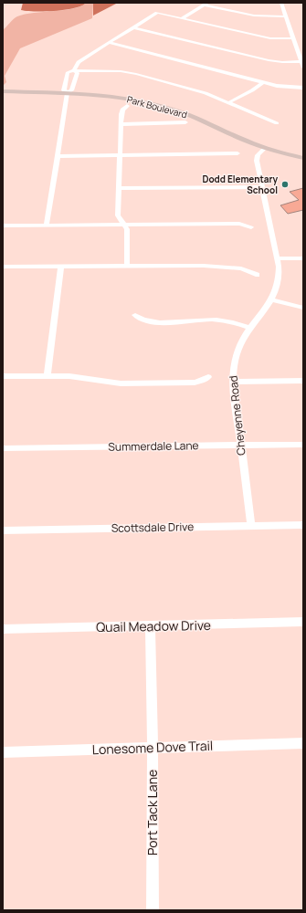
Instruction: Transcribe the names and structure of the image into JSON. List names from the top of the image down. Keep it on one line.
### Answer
{"streets":{"main road":["Park Boulevard"],"street":["Cheyenne Road","Summerdale Lane","Scottsdale Drive","Quail Meadow Drive","Lonesome Dove Trail","Port Tack Lane"]},"crossings":[["Park Boulevard","Cheyenne Road"],["Cheyenne Road","Summerdale Lane"],["Cheyenne Road","Scottsdale Drive"],["Quail Meadow Drive","Port Tack Lane"],["Lonesome Dove Trail","Port Tack Lane"]],"places":["Dodd Elementary School"]}
